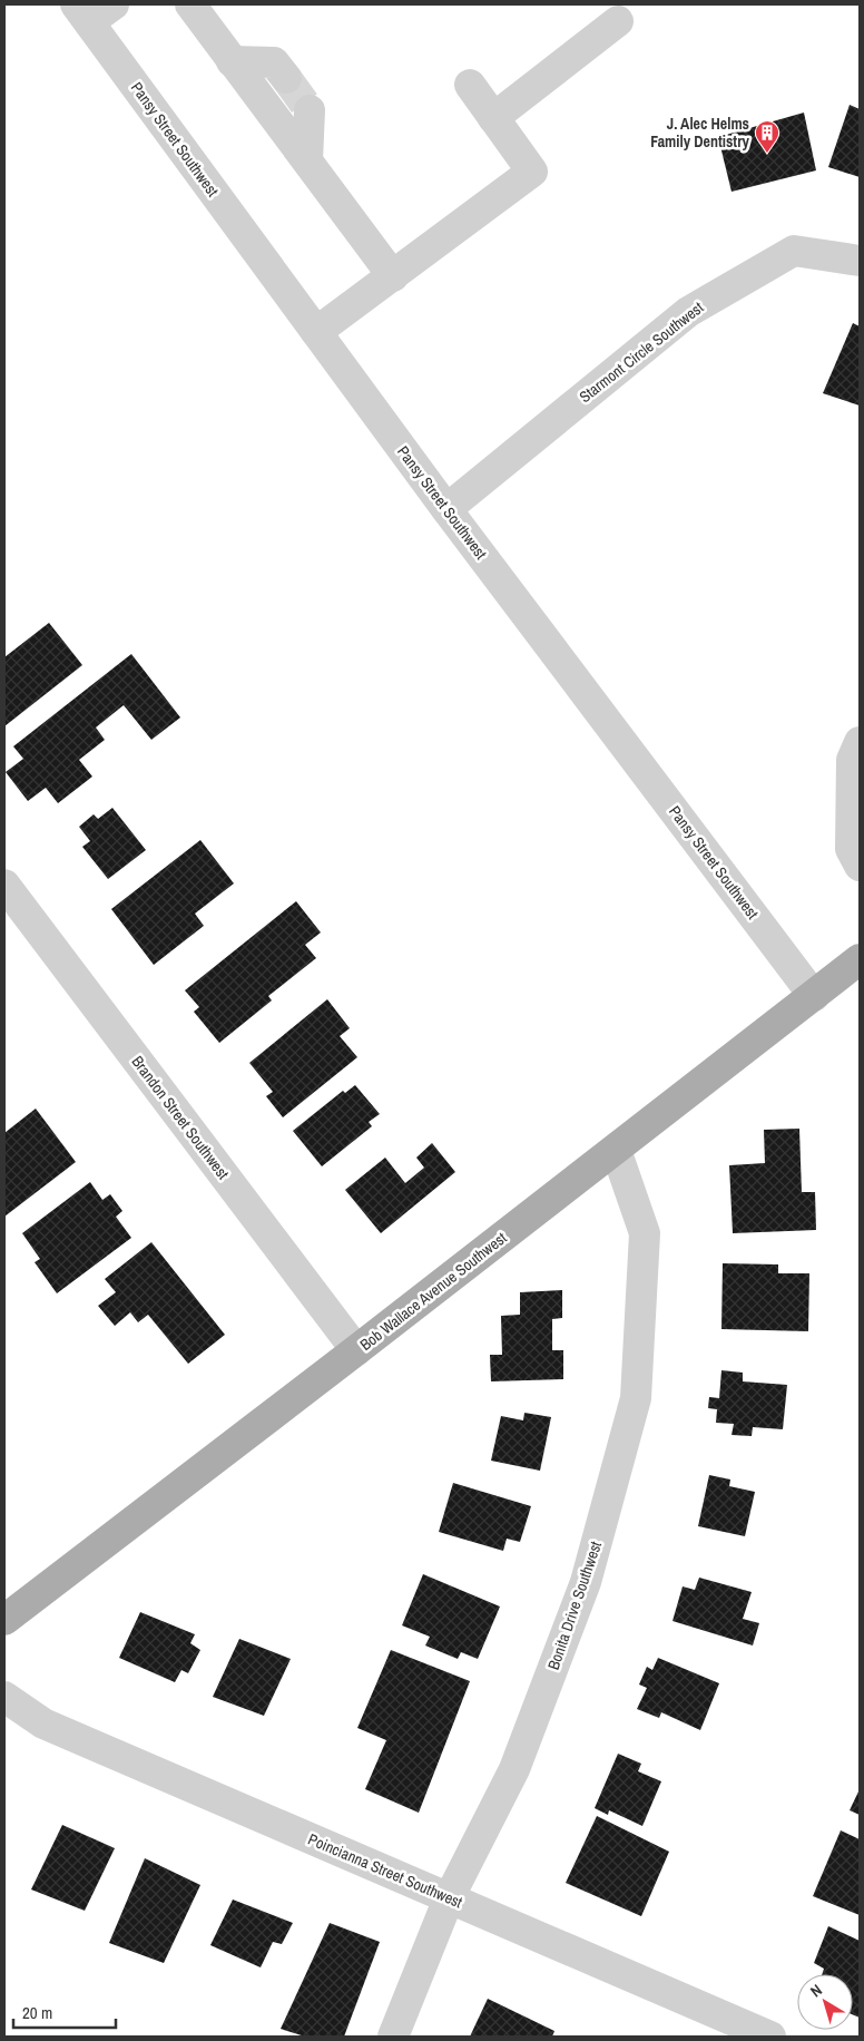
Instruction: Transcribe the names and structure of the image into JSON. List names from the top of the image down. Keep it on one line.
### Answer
{"streets":{"main road":["Bob Wallace Avenue Southwest"],"street":["Pansy Street Southwest","Starmont Circle Southwest","Brandon Street Southwest","Bonita Drive Southwest","Poincianna Street Southwest"]},"crossings":[["Pansy Street Southwest","Starmont Circle Southwest"],["Pansy Street Southwest","Bob Wallace Avenue Southwest"],["Brandon Street Southwest","Bob Wallace Avenue Southwest"],["Bob Wallace Avenue Southwest","Bonita Drive Southwest"],["Bonita Drive Southwest","Poincianna Street Southwest"]],"places":{"building":["J. Alec Helms Family Dentistry"]},"scale_bar":"20 m","north":"top left"}
